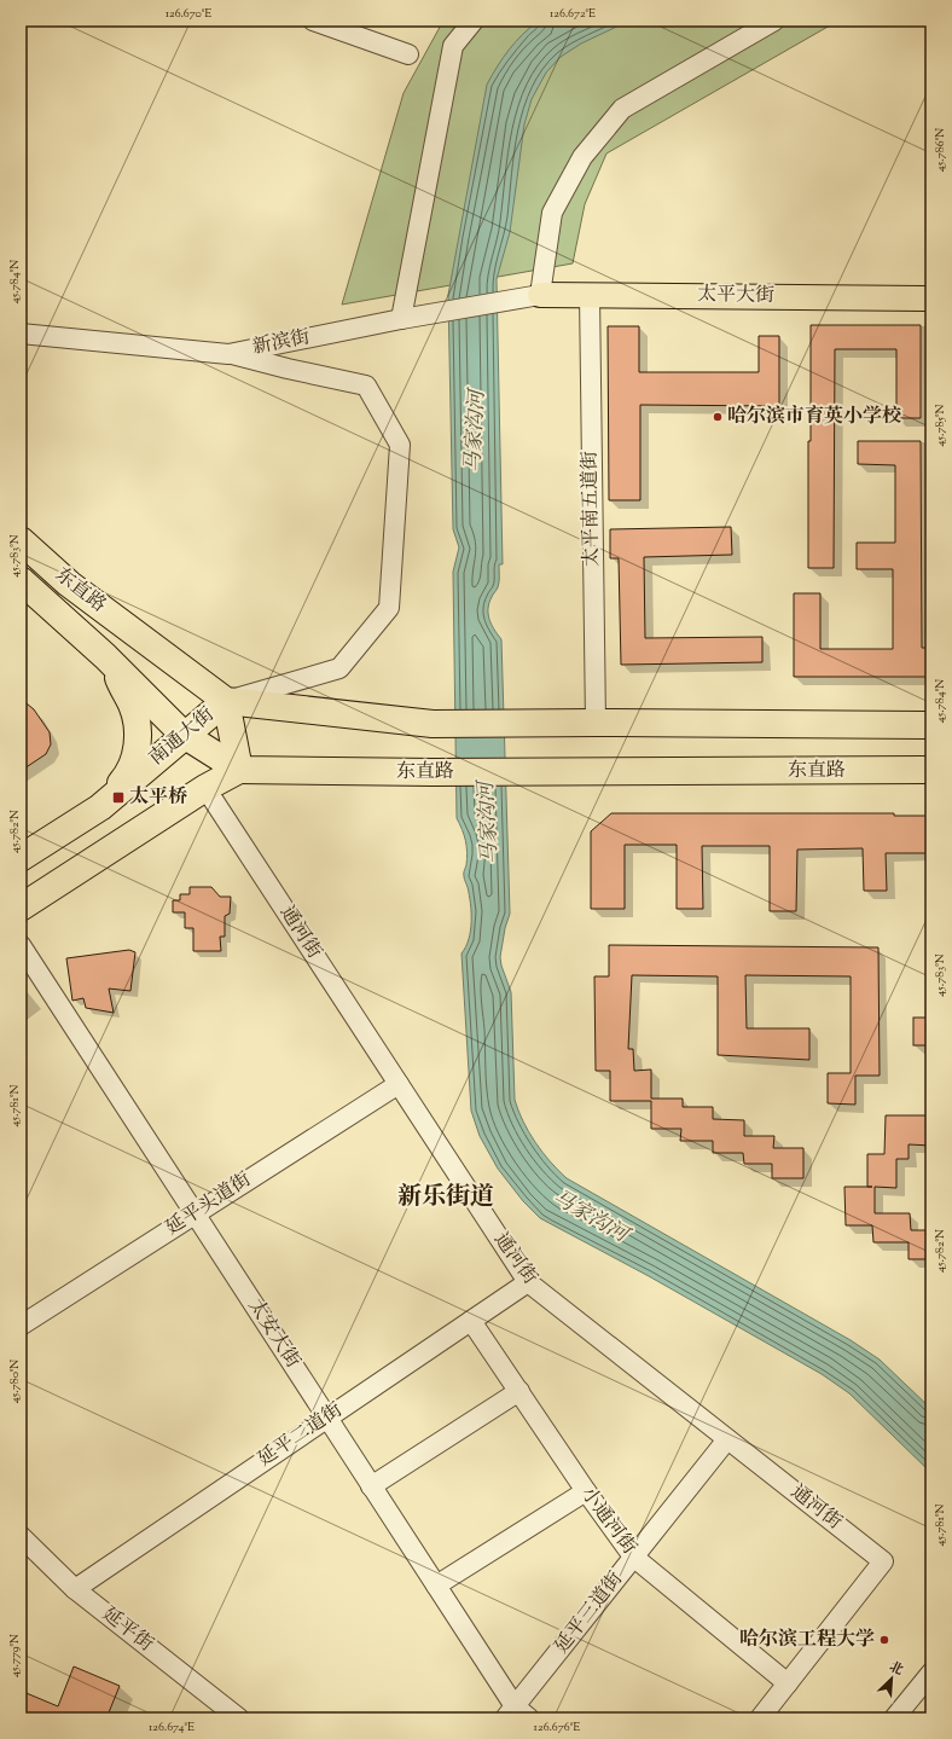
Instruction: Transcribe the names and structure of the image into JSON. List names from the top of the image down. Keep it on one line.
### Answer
{"streets":{"highway":["东直路","南通大街"],"main road":["太平大街"],"street":["新滨街","太平南五道街","通河街","延平头道街","太安大街","延平二道街","小通河街","延平三道街","延平街"]},"crossings":[["太平大街","新滨街"],["太平大街","太平南五道街"],["东直路","南通大街"],["通河街","延平头道街"],["通河街","延平二道街"],["通河街","小通河街"],["通河街","延平三道街"],["延平头道街","太安大街"],["太安大街","延平二道街"],["太安大街","延平三道街"],["延平二道街","小通河街"],["延平二道街","延平街"],["小通河街","延平三道街"]],"districts":["新乐街道"],"water":["马家沟河"],"places":{"other":["哈尔滨市育英小学校","哈尔滨工程大学"],"transit":["太平桥"]},"north":"top right","coordinates":["126.670°E","126.672°E","45.786°N","45.784°N","45.785°N","45.783°N","45.782°N","45.781°N","45.780°N","45.779°N","126.674°E","126.676°E"]}
